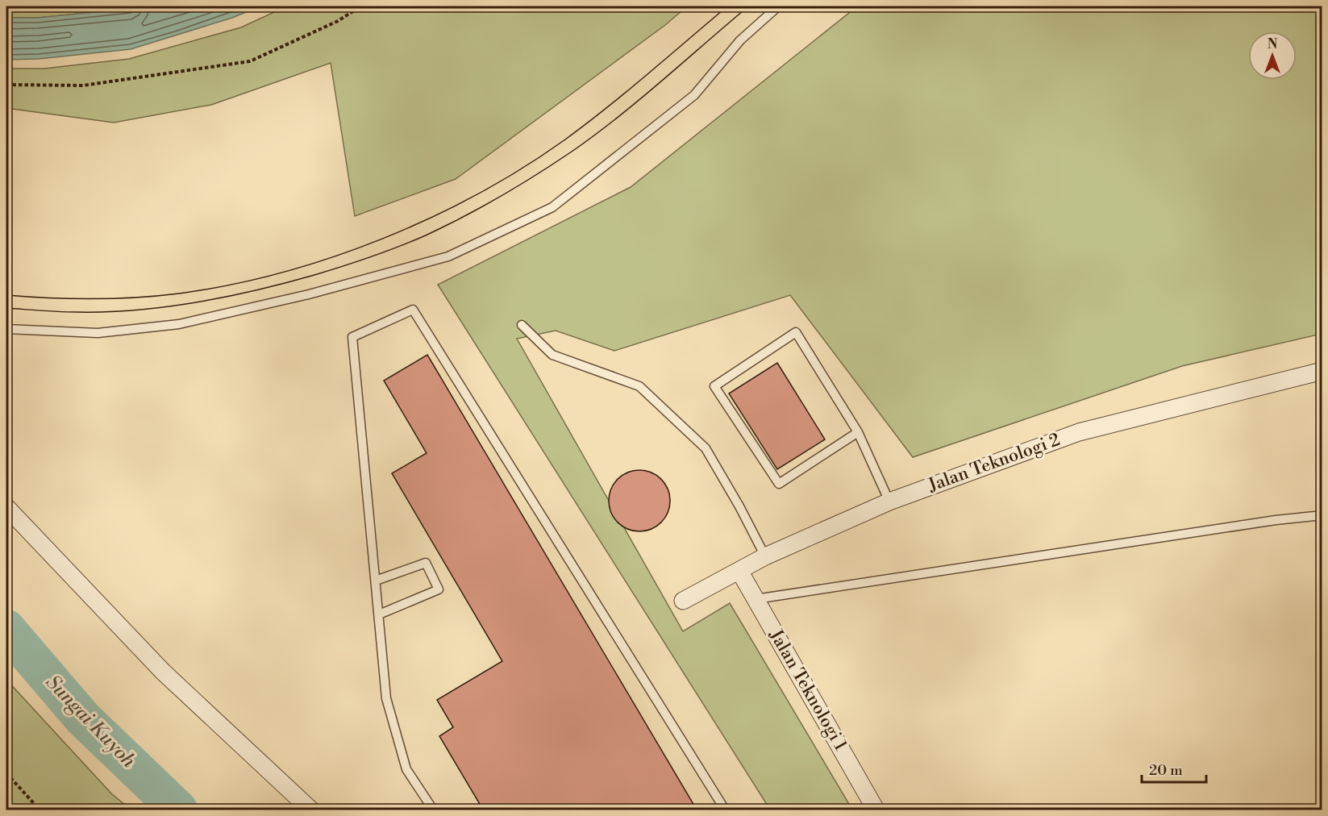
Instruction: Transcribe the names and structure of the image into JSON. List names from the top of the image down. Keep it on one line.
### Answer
{"streets":{"street":["Jalan Teknologi 2","Jalan Teknologi 1"]},"crossings":[["Jalan Teknologi 2","Jalan Teknologi 1"]],"water":["Sungai Kuyoh"],"scale_bar":"20 m","north":"top"}
